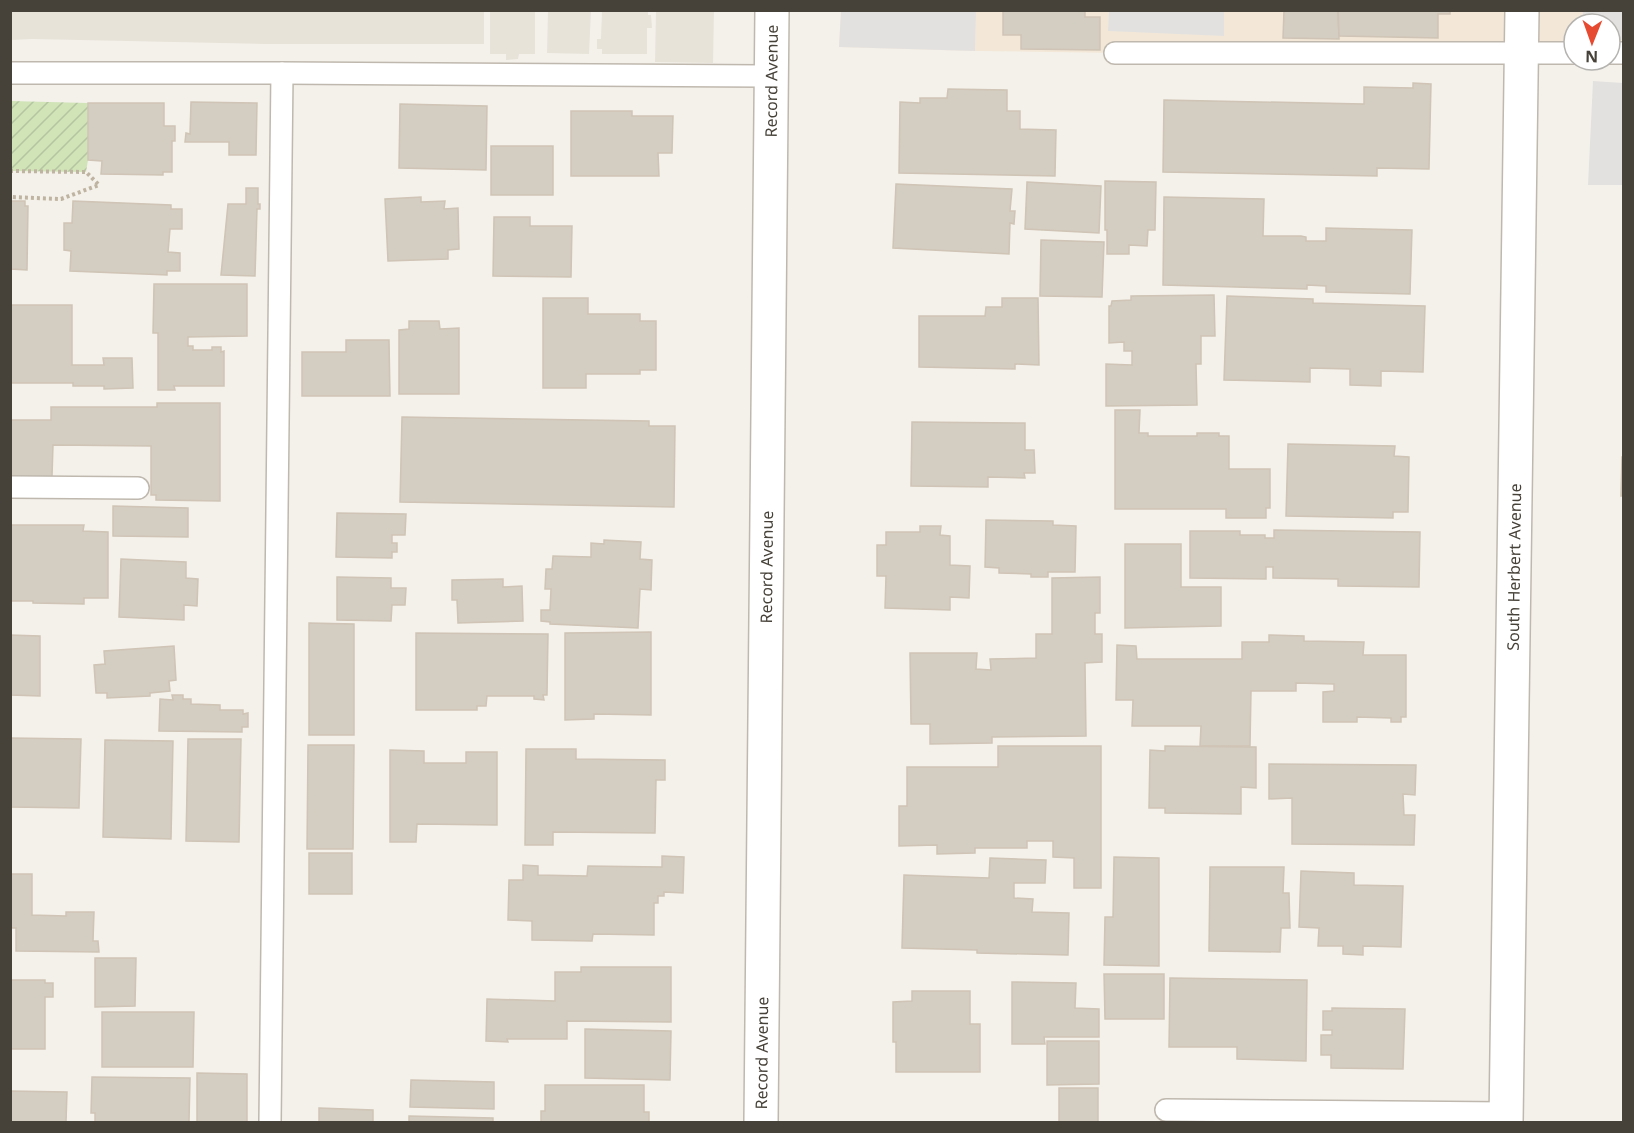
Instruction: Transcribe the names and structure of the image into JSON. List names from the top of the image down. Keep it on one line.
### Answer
{"streets":{"street":["Record Avenue","South Herbert Avenue"]},"north":"bottom"}
